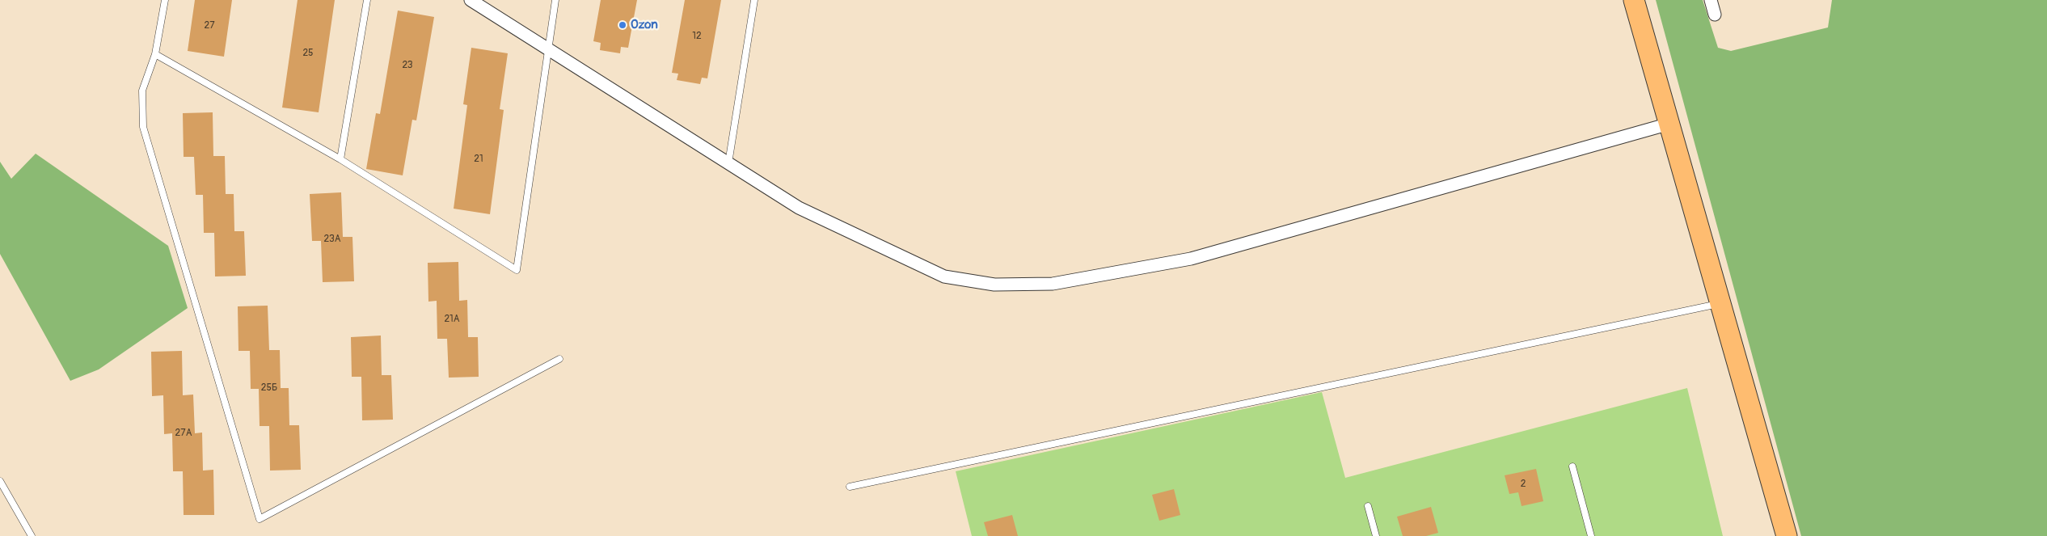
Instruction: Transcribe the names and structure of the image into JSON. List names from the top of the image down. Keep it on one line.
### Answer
{"places":["Ozon"],"house_numbers":["27","12","25","23","21","23А","21А","25Б","27А","2"]}
